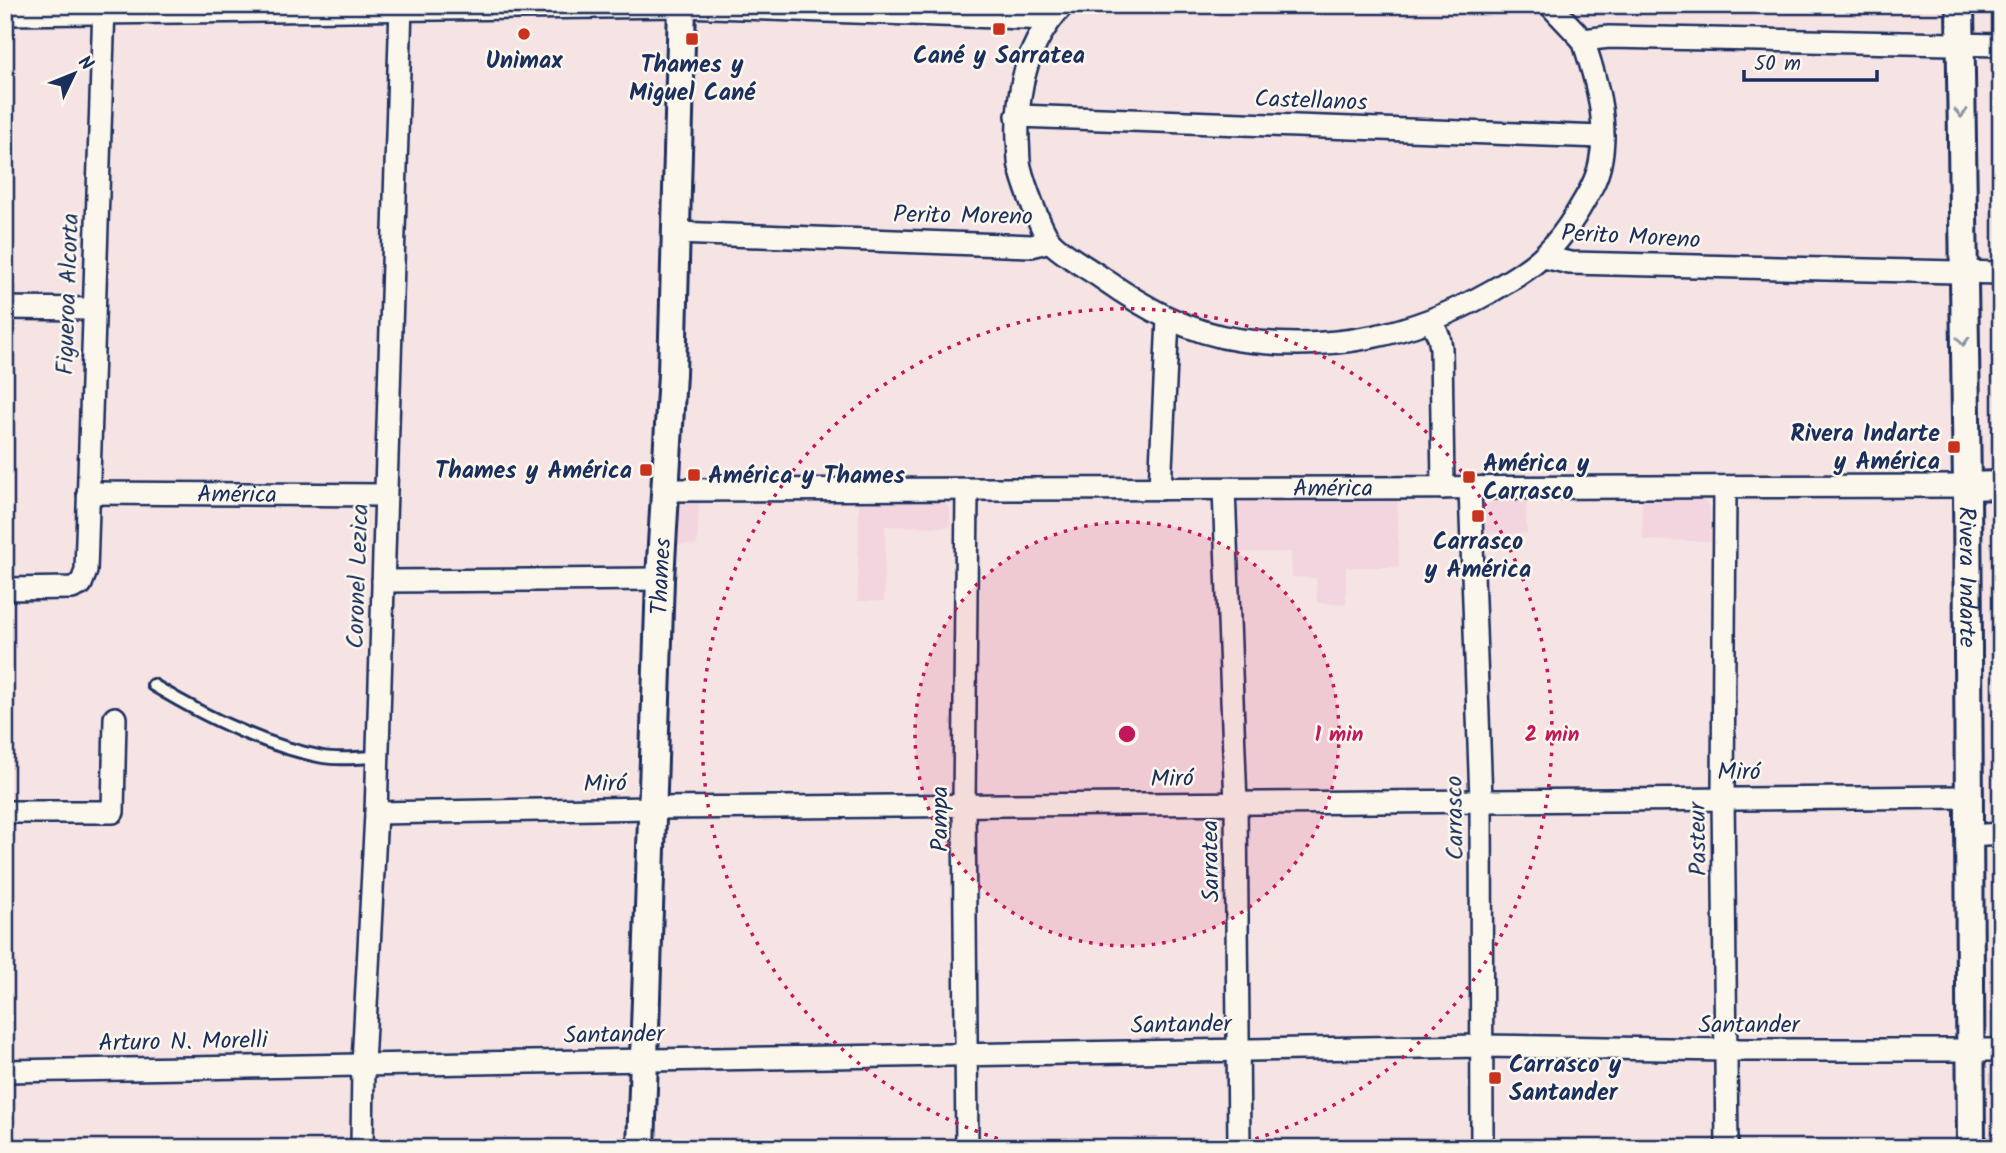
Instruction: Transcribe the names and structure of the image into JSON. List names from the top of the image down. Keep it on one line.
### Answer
{"streets":{"street":["Castellanos","Perito Moreno","Figueroa Alcorta","América","Coronel Lezica","Thames","Rivera Indarte","Miró","Carrasco","Pampa","Pasteur","Sarratea","Santander","Arturo N. Morelli"]},"crossings":[["Perito Moreno","Thames"],["Perito Moreno","Rivera Indarte"],["Figueroa Alcorta","América"],["América","Coronel Lezica"],["América","Thames"],["América","Rivera Indarte"],["América","Carrasco"],["América","Pampa"],["América","Pasteur"],["América","Sarratea"],["Coronel Lezica","Miró"],["Coronel Lezica","Santander"],["Coronel Lezica","Arturo N. Morelli"],["Thames","Miró"],["Thames","Santander"],["Rivera Indarte","Miró"],["Rivera Indarte","Santander"],["Miró","Carrasco"],["Miró","Pampa"],["Miró","Pasteur"],["Miró","Sarratea"],["Carrasco","Santander"],["Pampa","Santander"],["Pasteur","Santander"],["Sarratea","Santander"],["Santander","Arturo N. Morelli"]],"one_way":["Rivera Indarte"],"places":{"transit":["Cané y Sarratea","Thames y Miguel Cané","Rivera Indarte y América","Thames y América","América y Thames","América y Carrasco","Carrasco y América","Carrasco y Santander"],"other":["Unimax"]},"scale_bar":"50 m","north":"top right","rings":["1 min","2 min"]}
